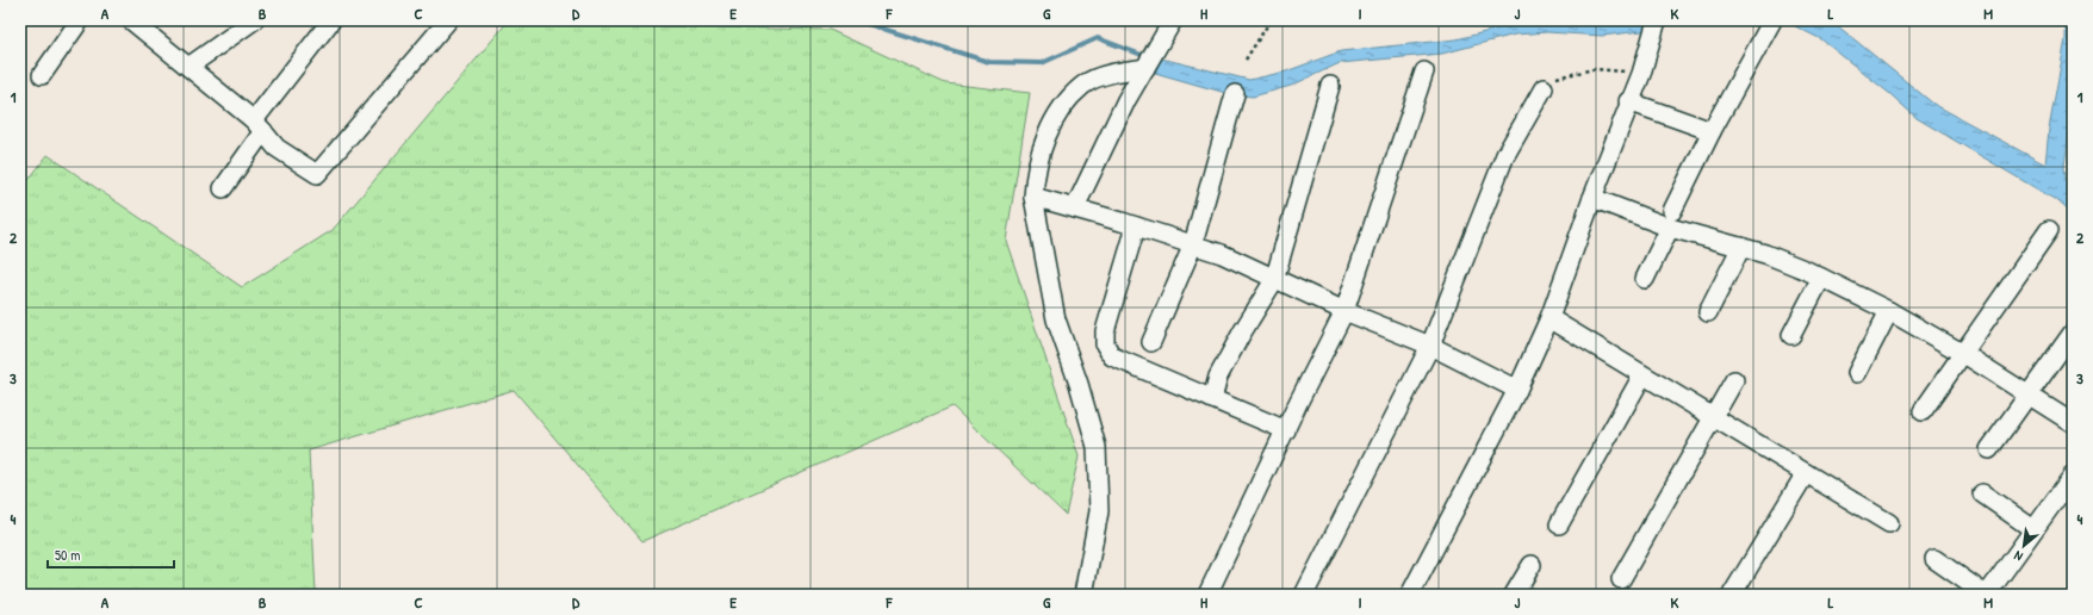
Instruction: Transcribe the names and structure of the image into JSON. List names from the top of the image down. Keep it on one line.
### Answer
{"scale_bar":"50 m","north":"bottom left","grid":{"columns":["A","B","C","D","E","F","G","H","I","J","K","L","M"],"rows":["1","2","3","4"]}}
